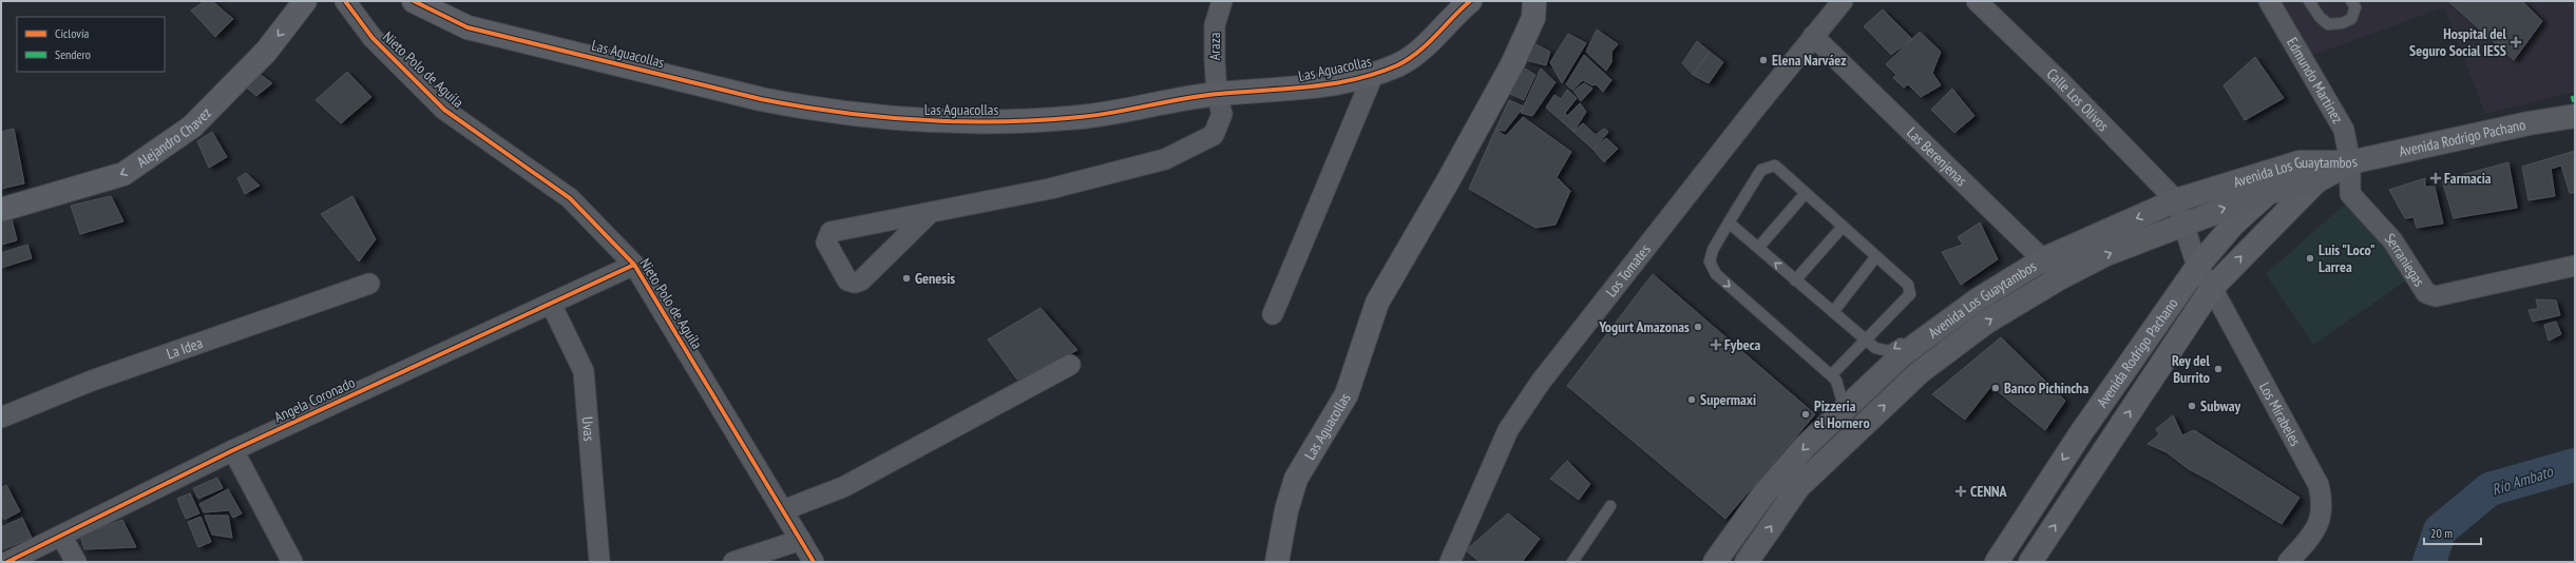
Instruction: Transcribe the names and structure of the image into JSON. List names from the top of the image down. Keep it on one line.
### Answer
{"streets":{"main road":["Avenida Rodrigo Pachano","Avenida Los Guaytambos"],"street":["Araza","Las Aguacollas","Nieto Polo de Aguila","Edmundo Martinez","Calle Los Olivos","Alejandro Chavez","Las Berenjenas","Serraniegas","Los Tomates","La Idea","Angela Coronado","Los Mirabeles","Uvas"]},"crossings":[["Araza","Las Aguacollas"],["Nieto Polo de Aguila","Angela Coronado"],["Edmundo Martinez","Avenida Rodrigo Pachano"],["Edmundo Martinez","Avenida Los Guaytambos"],["Edmundo Martinez","Serraniegas"],["Calle Los Olivos","Avenida Los Guaytambos"],["Calle Los Olivos","Los Mirabeles"],["Avenida Rodrigo Pachano","Avenida Los Guaytambos"],["Avenida Rodrigo Pachano","Serraniegas"],["Avenida Rodrigo Pachano","Los Mirabeles"],["Las Berenjenas","Avenida Los Guaytambos"],["Las Berenjenas","Los Tomates"],["Avenida Los Guaytambos","Serraniegas"],["Avenida Los Guaytambos","Los Mirabeles"],["Angela Coronado","Uvas"]],"one_way":["Alejandro Chavez"],"water":["Río Ambato"],"places":{"health":["Hospital del Seguro Social IESS","Farmacia","Fybeca","CENNA"],"other":["Elena Narváez","Luis \"Loco\" Larrea","Genesis","Yogurt Amazonas","Rey del Burrito","Banco Pichincha","Supermaxi","Subway","Pizzeria el Hornero"]},"legend":["Ciclovía","Sendero"],"scale_bar":"20 m"}
